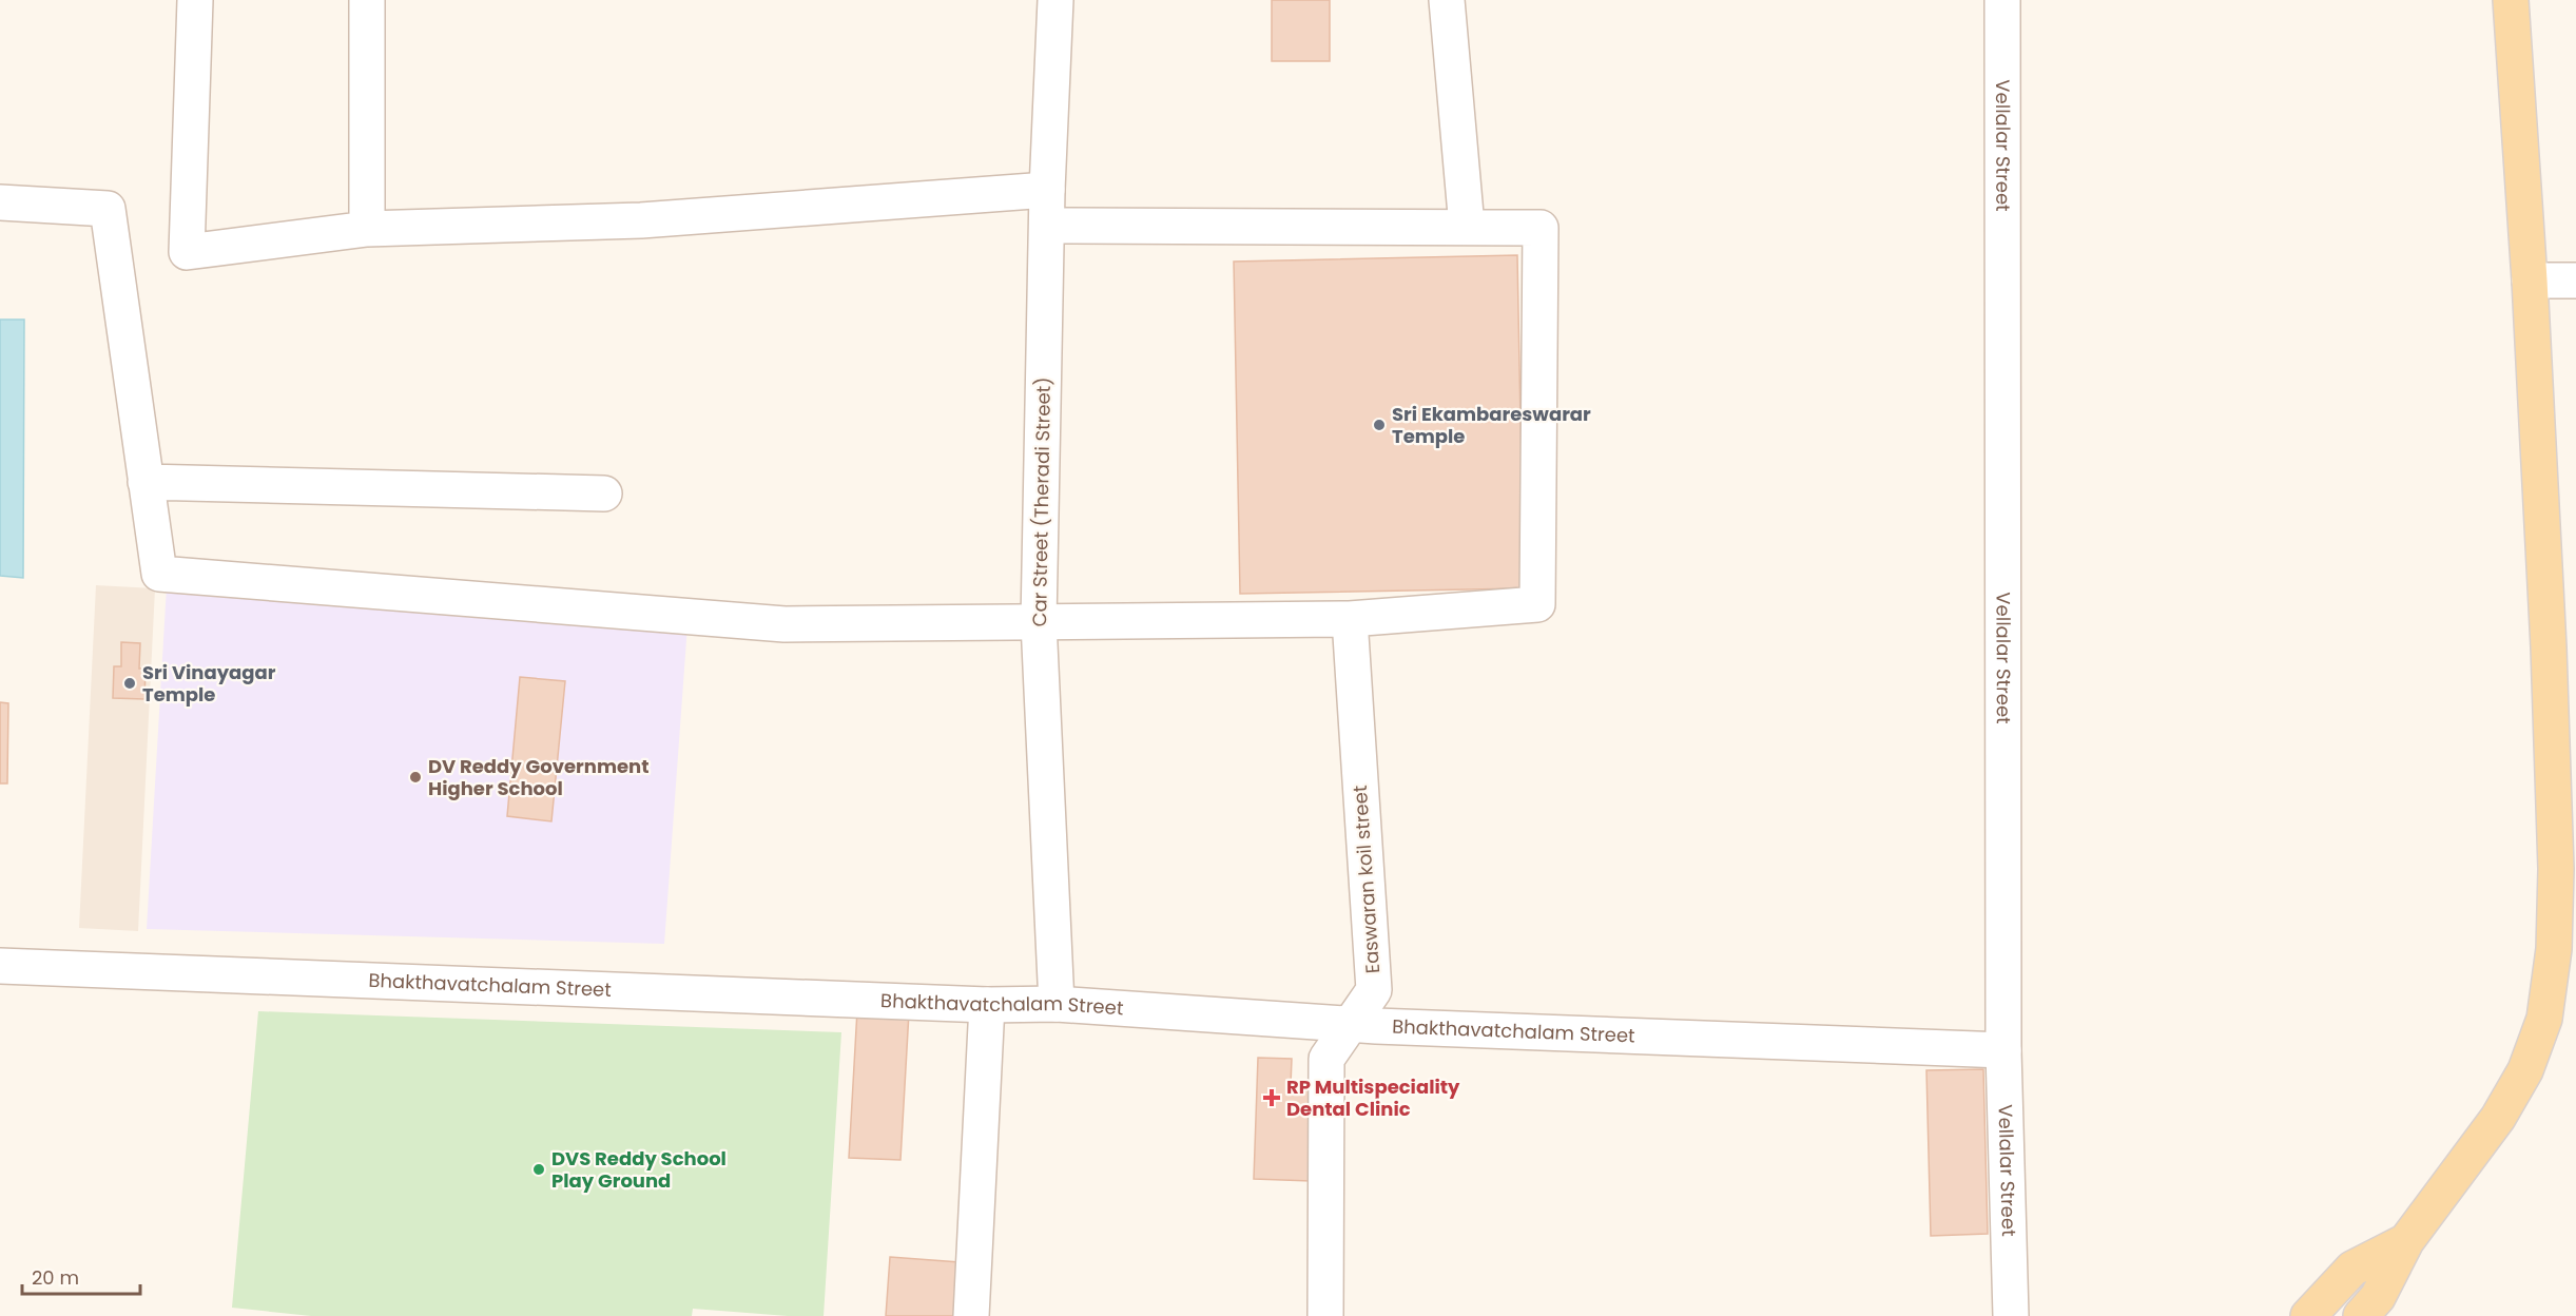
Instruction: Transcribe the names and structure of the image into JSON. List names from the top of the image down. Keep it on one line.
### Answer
{"streets":{"street":["Vellalar Street","Car Street (Theradi Street)","Easwaran koil street","Bhakthavatchalam Street"]},"crossings":[["Vellalar Street","Bhakthavatchalam Street"],["Car Street (Theradi Street)","Bhakthavatchalam Street"],["Easwaran koil street","Bhakthavatchalam Street"]],"places":{"other":["Sri Ekambareswarar Temple","Sri Vinayagar Temple","DV Reddy Government Higher School","DVS Reddy School Play Ground"],"health":["RP Multispeciality Dental Clinic"]},"scale_bar":"20 m"}
